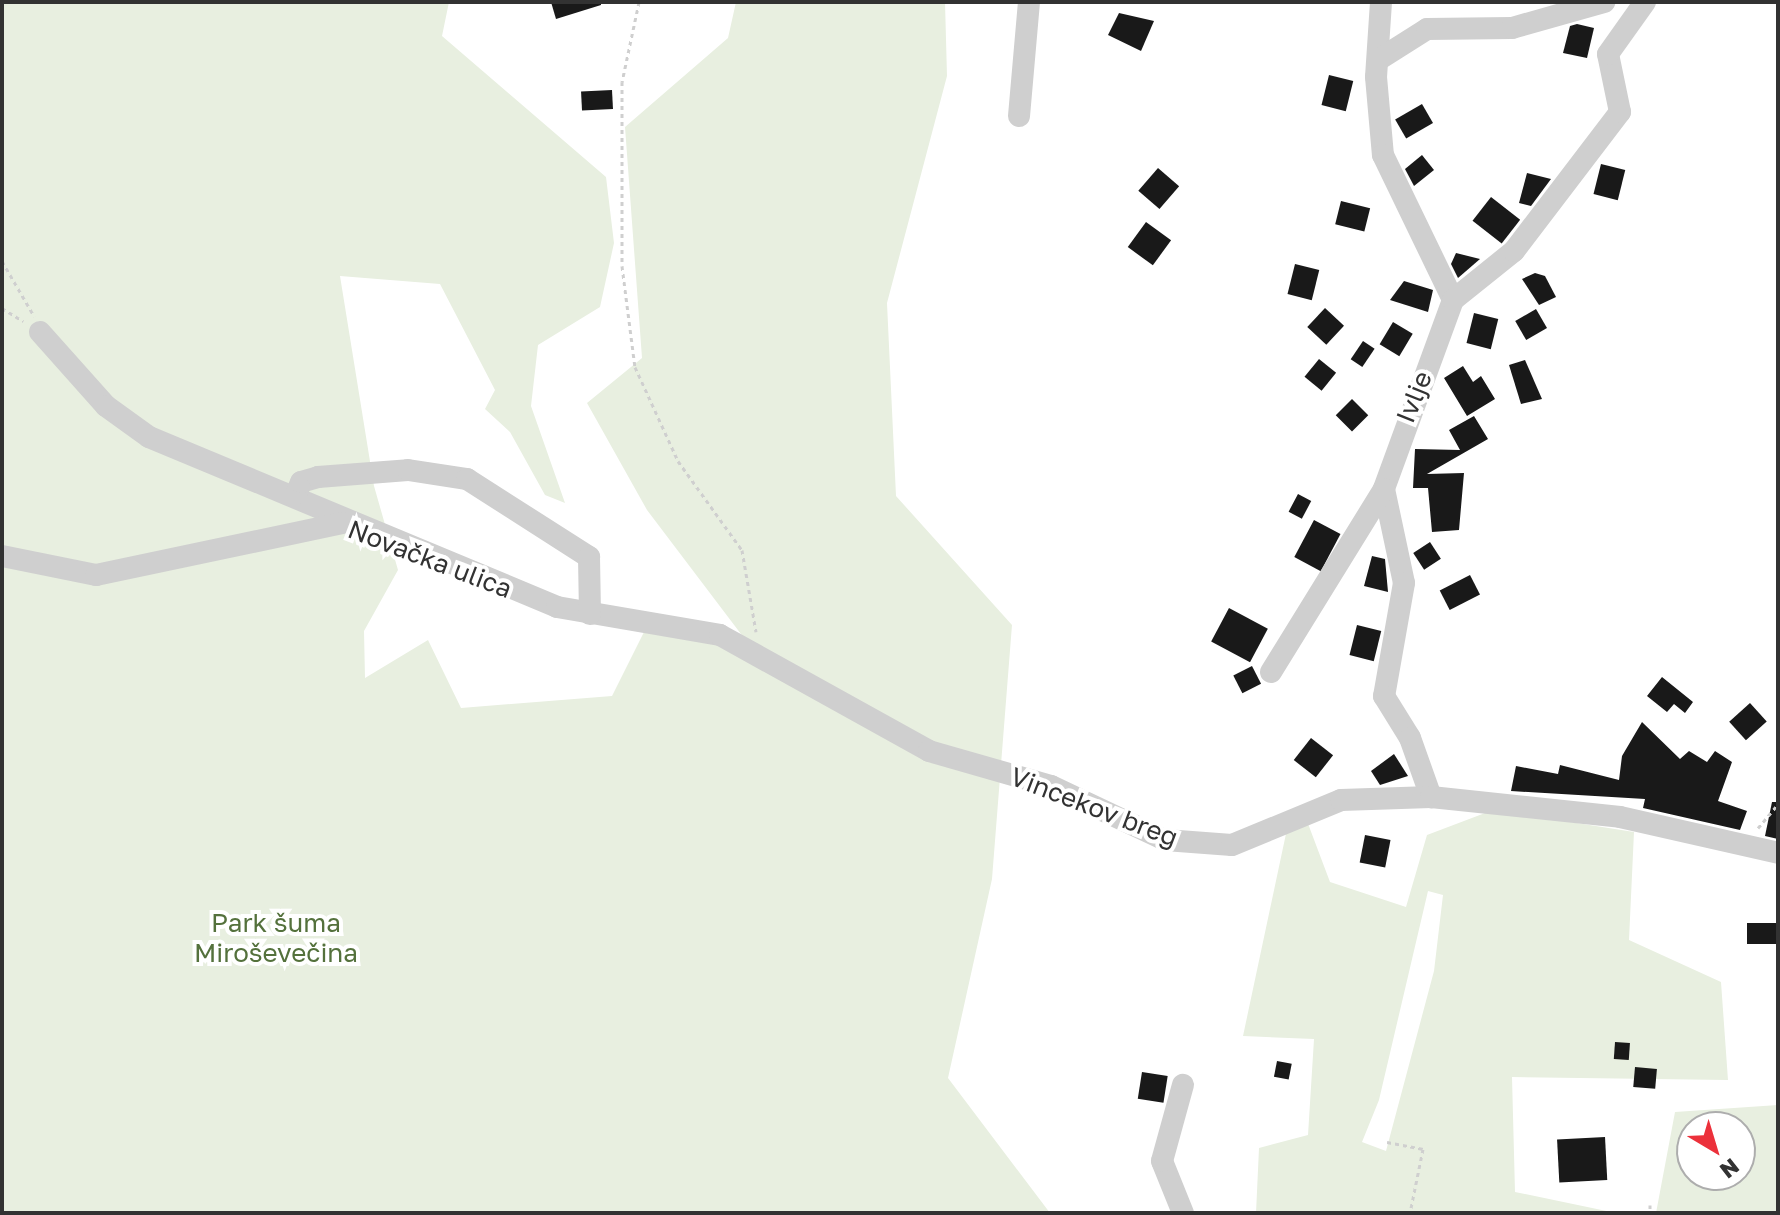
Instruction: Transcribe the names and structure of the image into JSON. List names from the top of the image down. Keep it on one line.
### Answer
{"streets":{"street":["Ivlje","Novačka ulica","Vincekov breg"]},"crossings":[["Novačka ulica","Vincekov breg"]],"parks":["Park šuma Miroševečina"],"north":"bottom right"}
